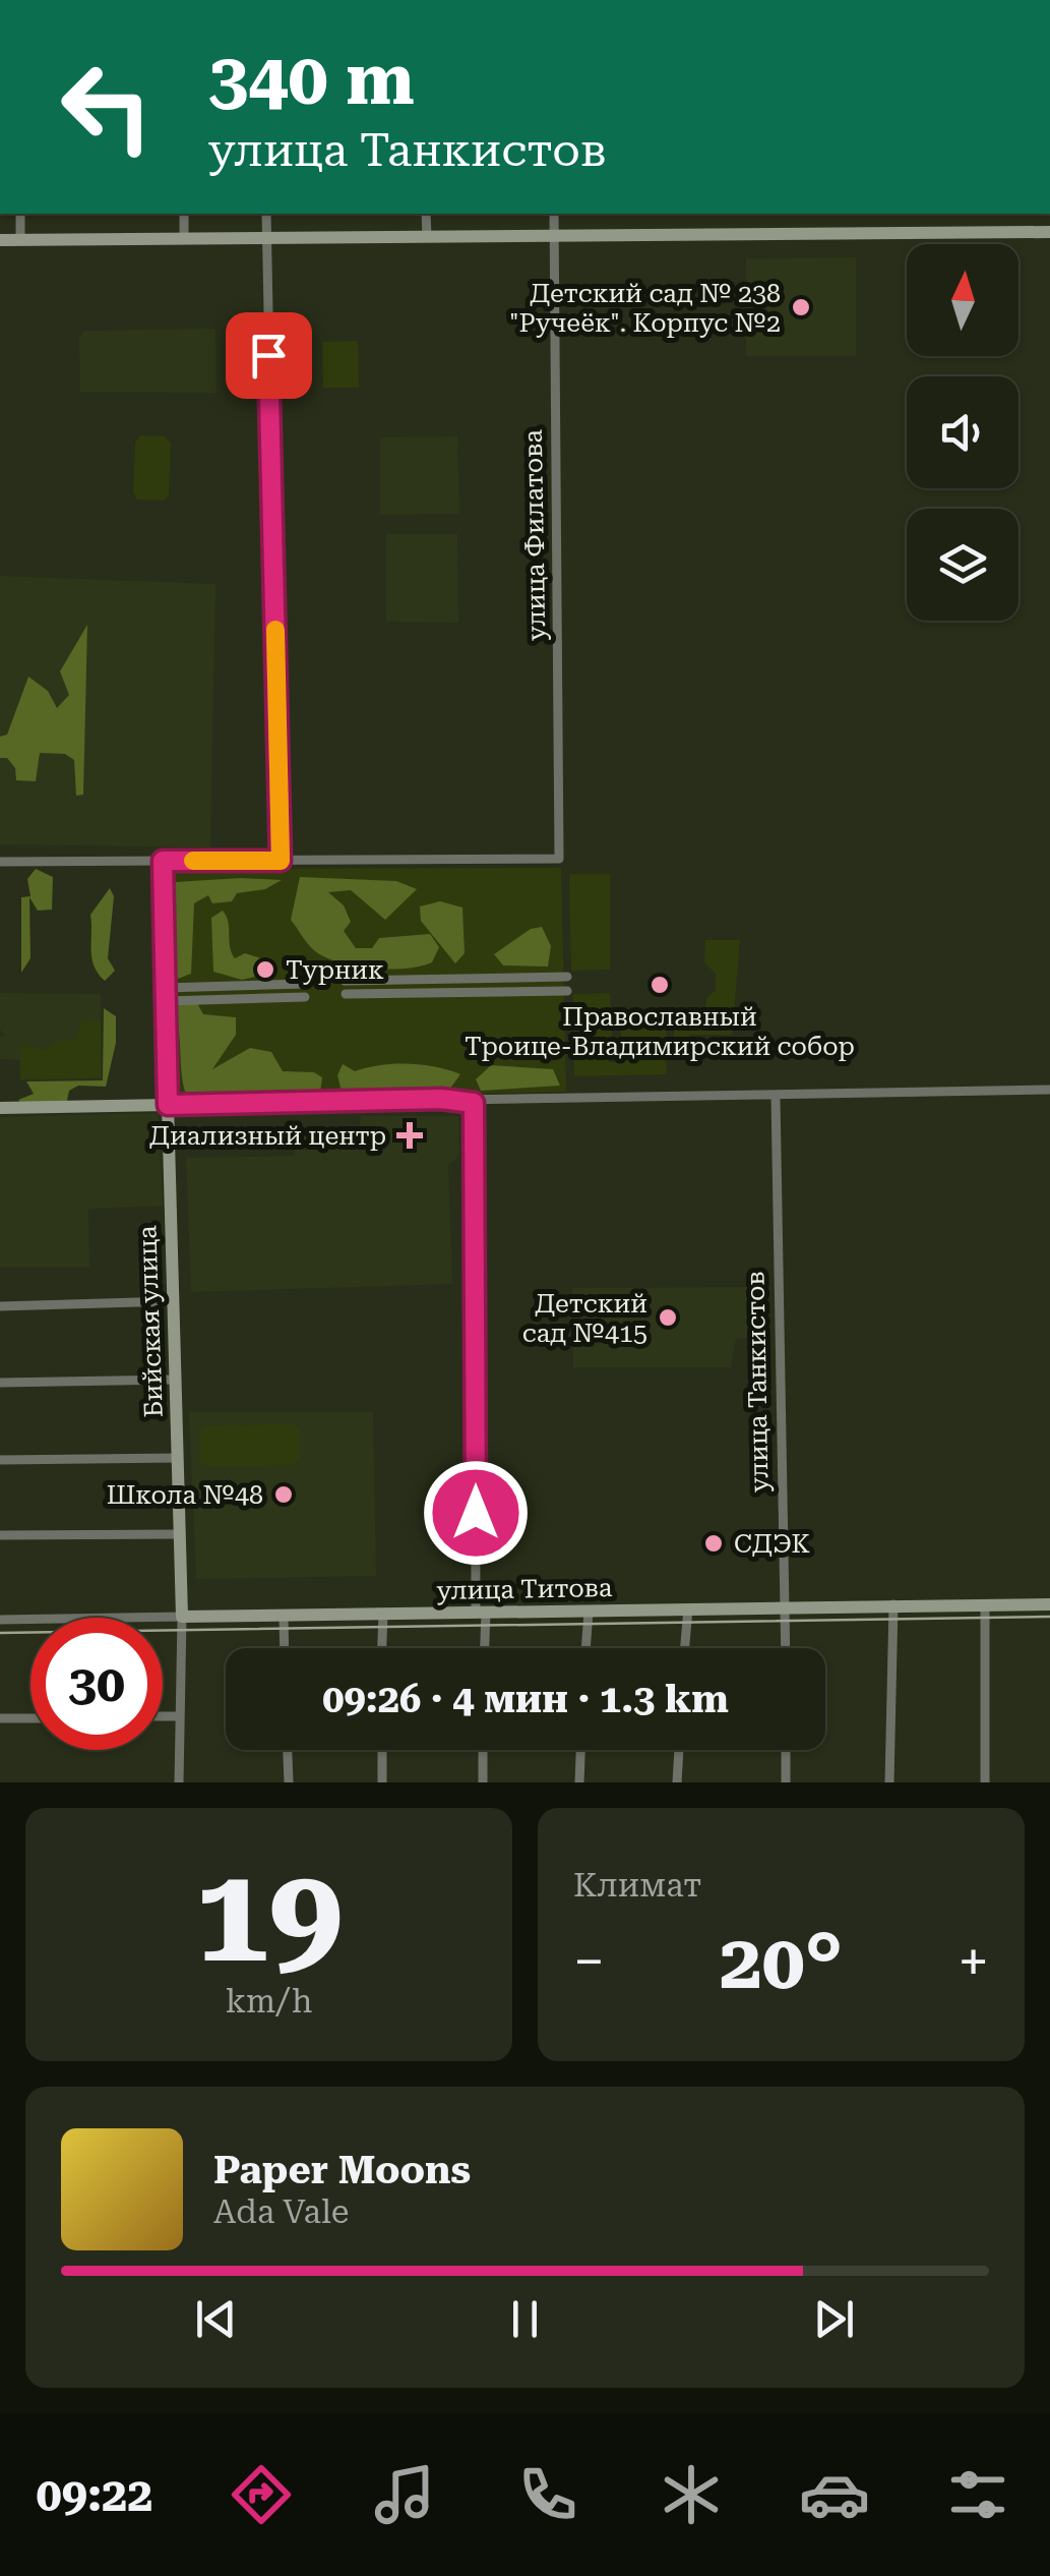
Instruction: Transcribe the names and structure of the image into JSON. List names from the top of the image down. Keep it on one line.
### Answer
{"streets":{"street":["улица Филатова","Бийская улица","улица Танкистов","улица Титова"]},"crossings":[["Бийская улица","улица Титова"],["улица Танкистов","улица Титова"]],"places":{"other":["Детский сад № 238 \"Ручеёк\". Корпус №2","Турник","Православный Троице-Владимирский собор","Детский сад №415","Школа №48","СДЭК"],"health":["Диализный центр"]},"north":"top","page":{"turn":["340 m","улица Танкистов"],"limit":"30","trip":"09:26 · 4 мин · 1.3 km","tile":[["19","km/h"],"Климат"],"heat":["−","20°","+"],"song":["Paper Moons","Ada Vale"],"tabs":"09:22"}}
